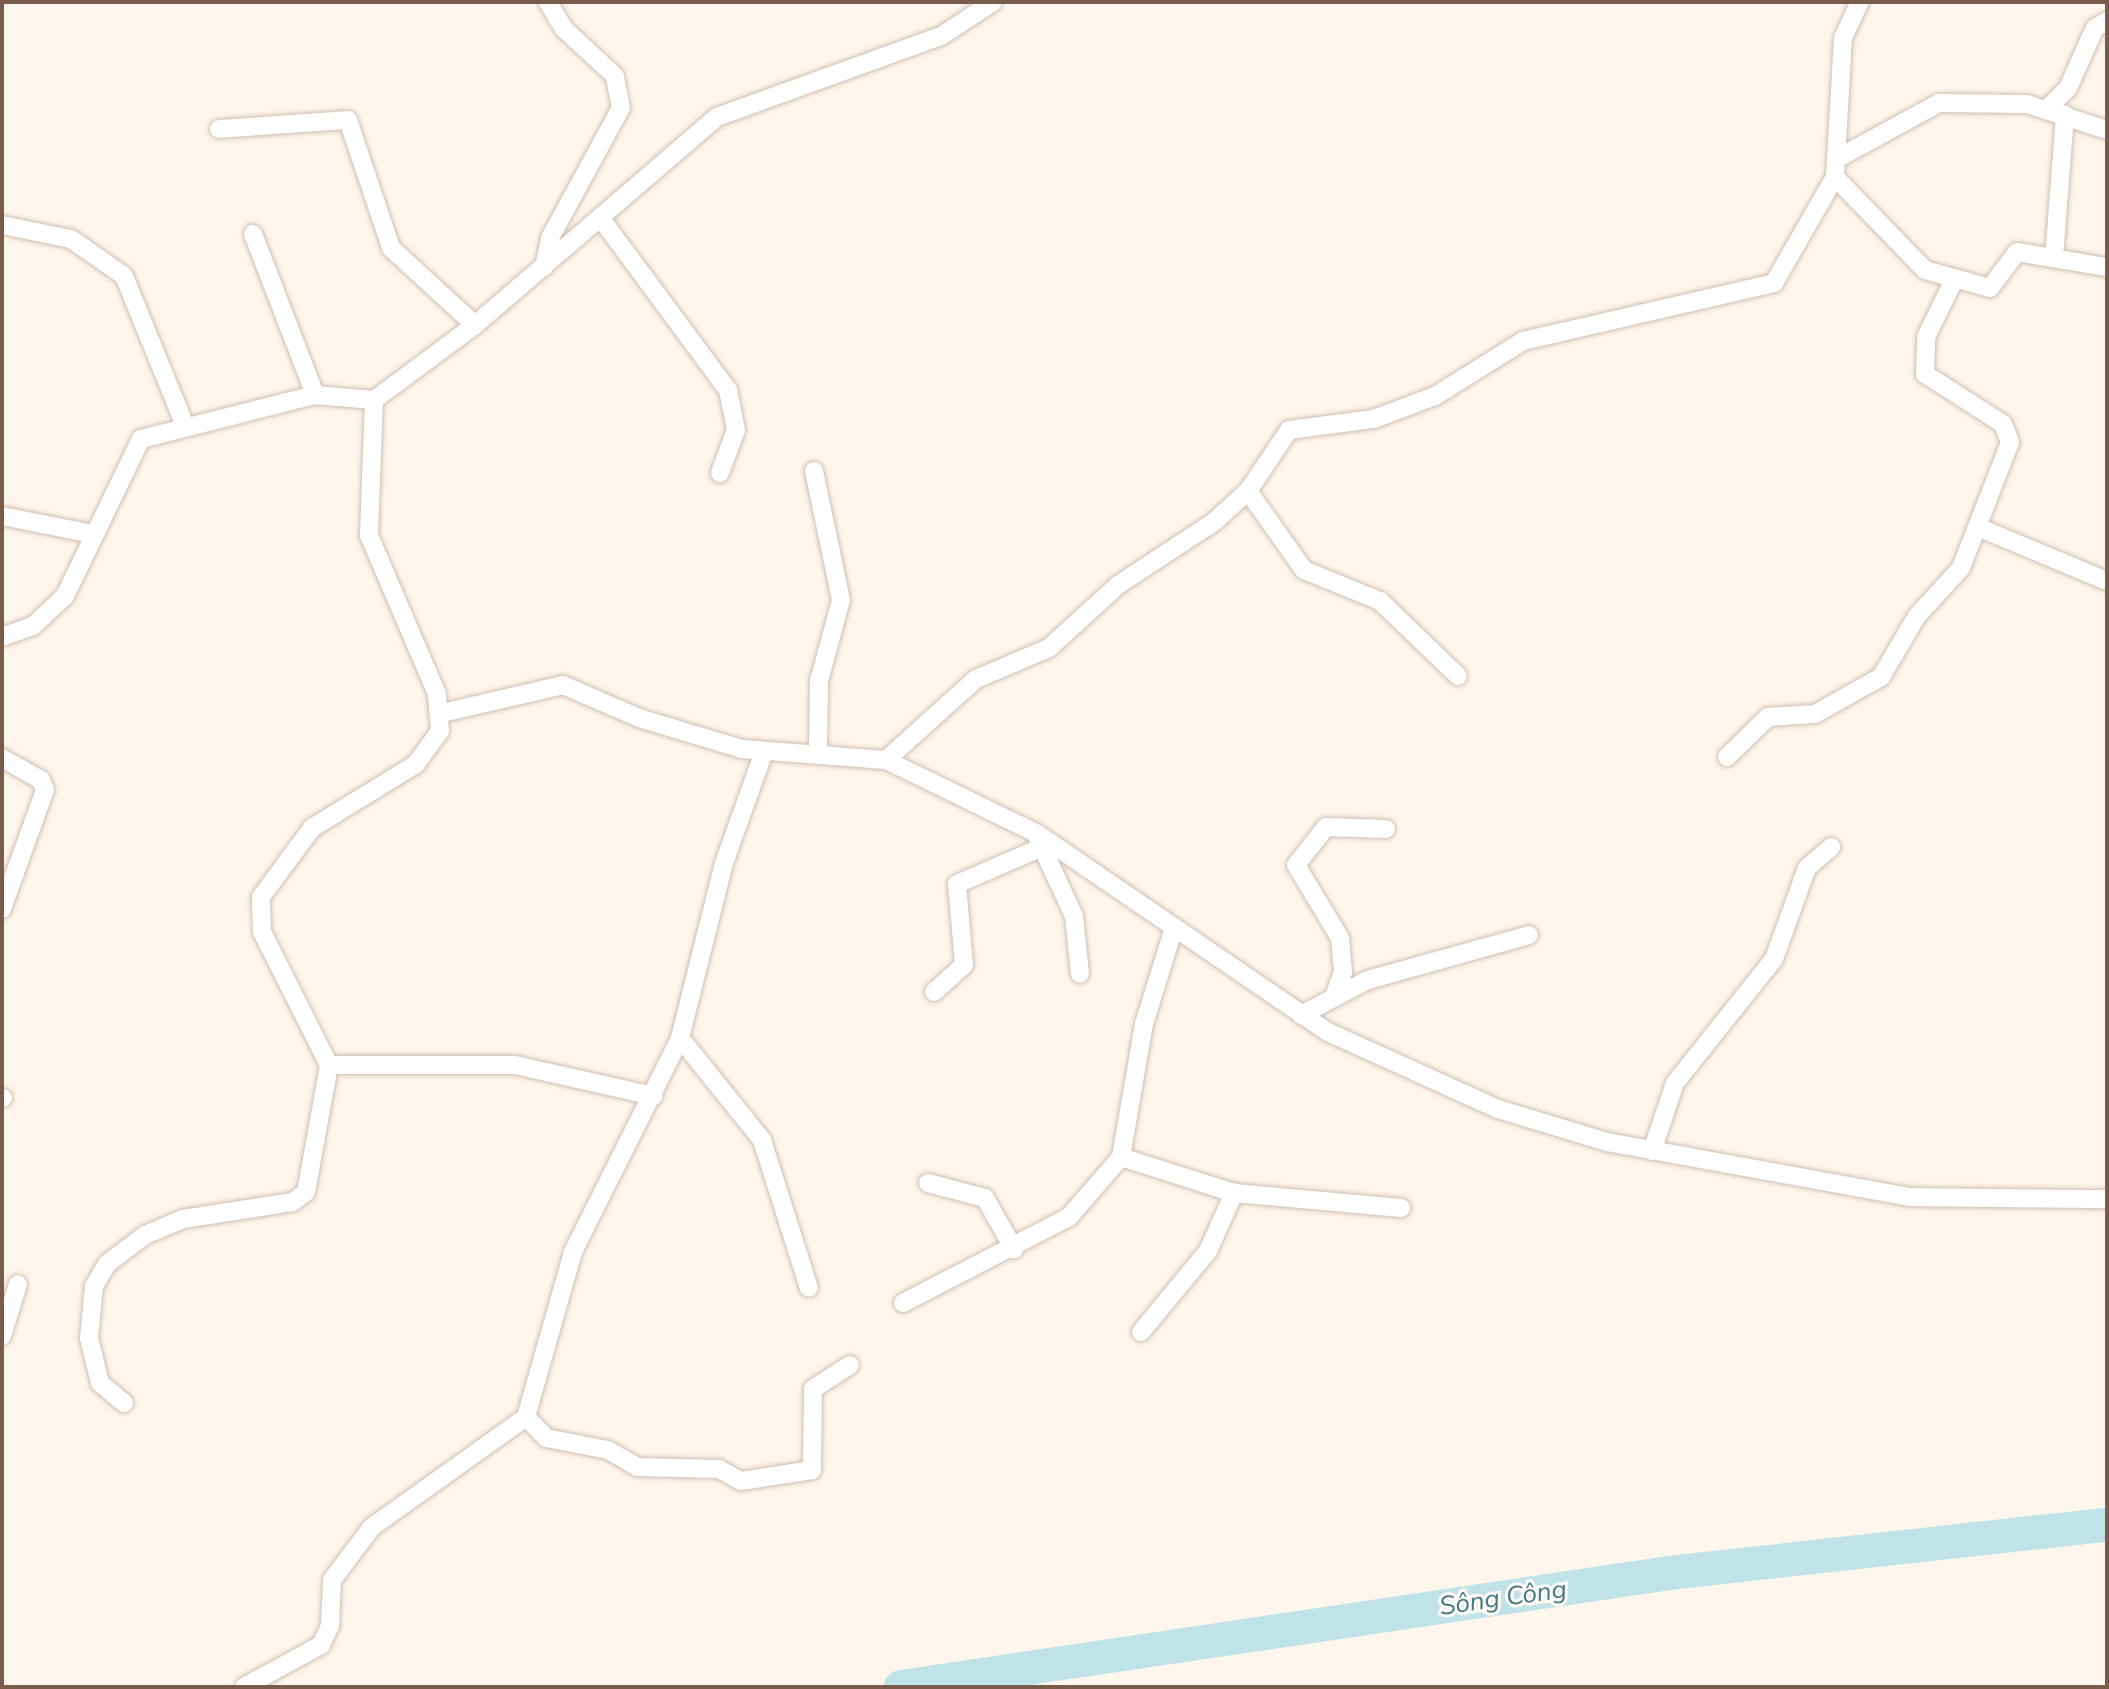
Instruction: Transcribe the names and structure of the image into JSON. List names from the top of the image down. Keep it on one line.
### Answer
{"water":["Sông Công"]}
